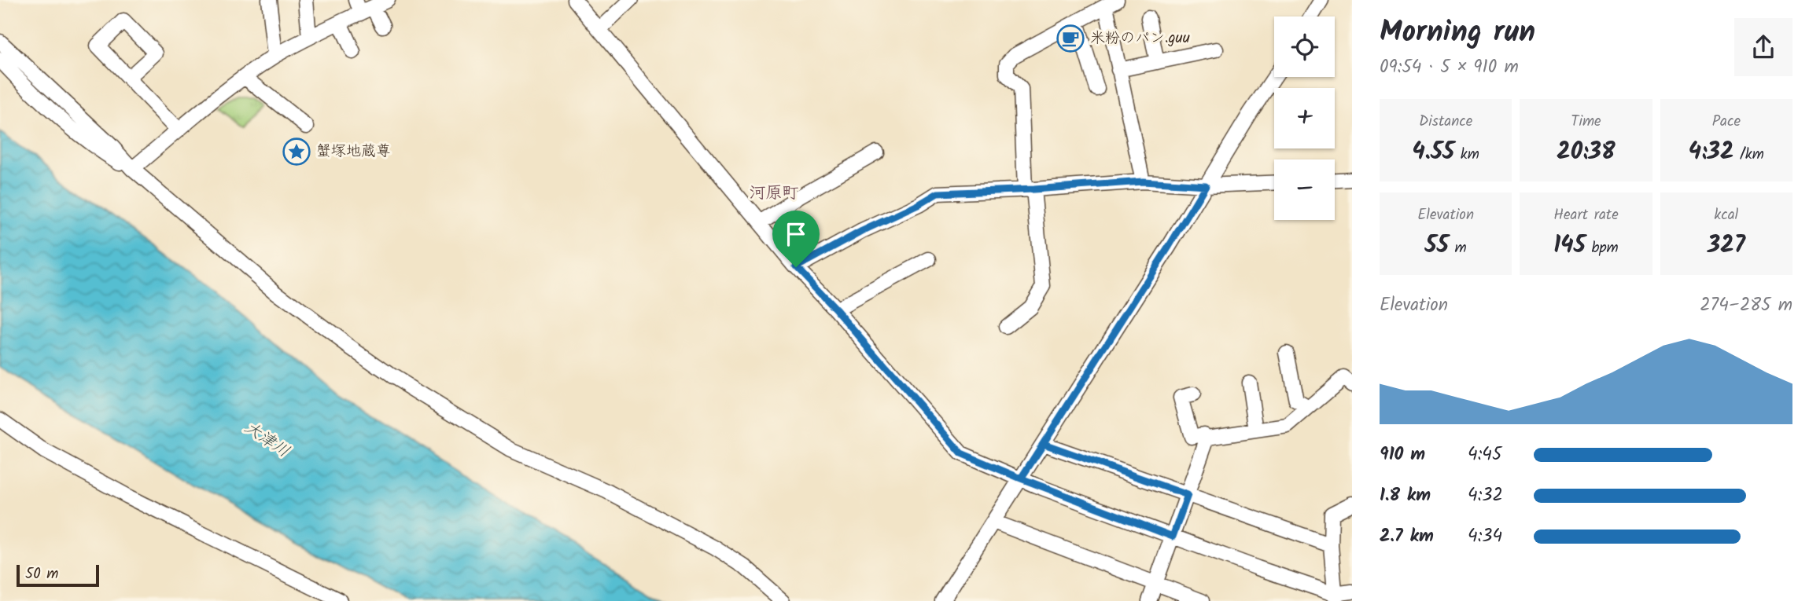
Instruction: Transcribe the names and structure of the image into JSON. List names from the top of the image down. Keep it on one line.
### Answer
{"districts":["河原町"],"water":["大津川"],"places":{"cafe":["米粉のパン.guu"],"place":["蟹塚地蔵尊"]},"scale_bar":"50 m","page":{"heading":["Morning run","09:54 · 5 × 910 m"],"map_buttons":["+","−"],"stats":[["Distance","4.55 km"],["Time","20:38"],["Pace","4:32 /km"],["Elevation","55 m"],["Heart rate","145 bpm"],["kcal","327"]],"chart":["Elevation","274–285 m"],"list":[{"name":"910 m","note":"4:45"},{"name":"1.8 km","note":"4:32"},{"name":"2.7 km","note":"4:34"}],"scale":"50 m"}}
